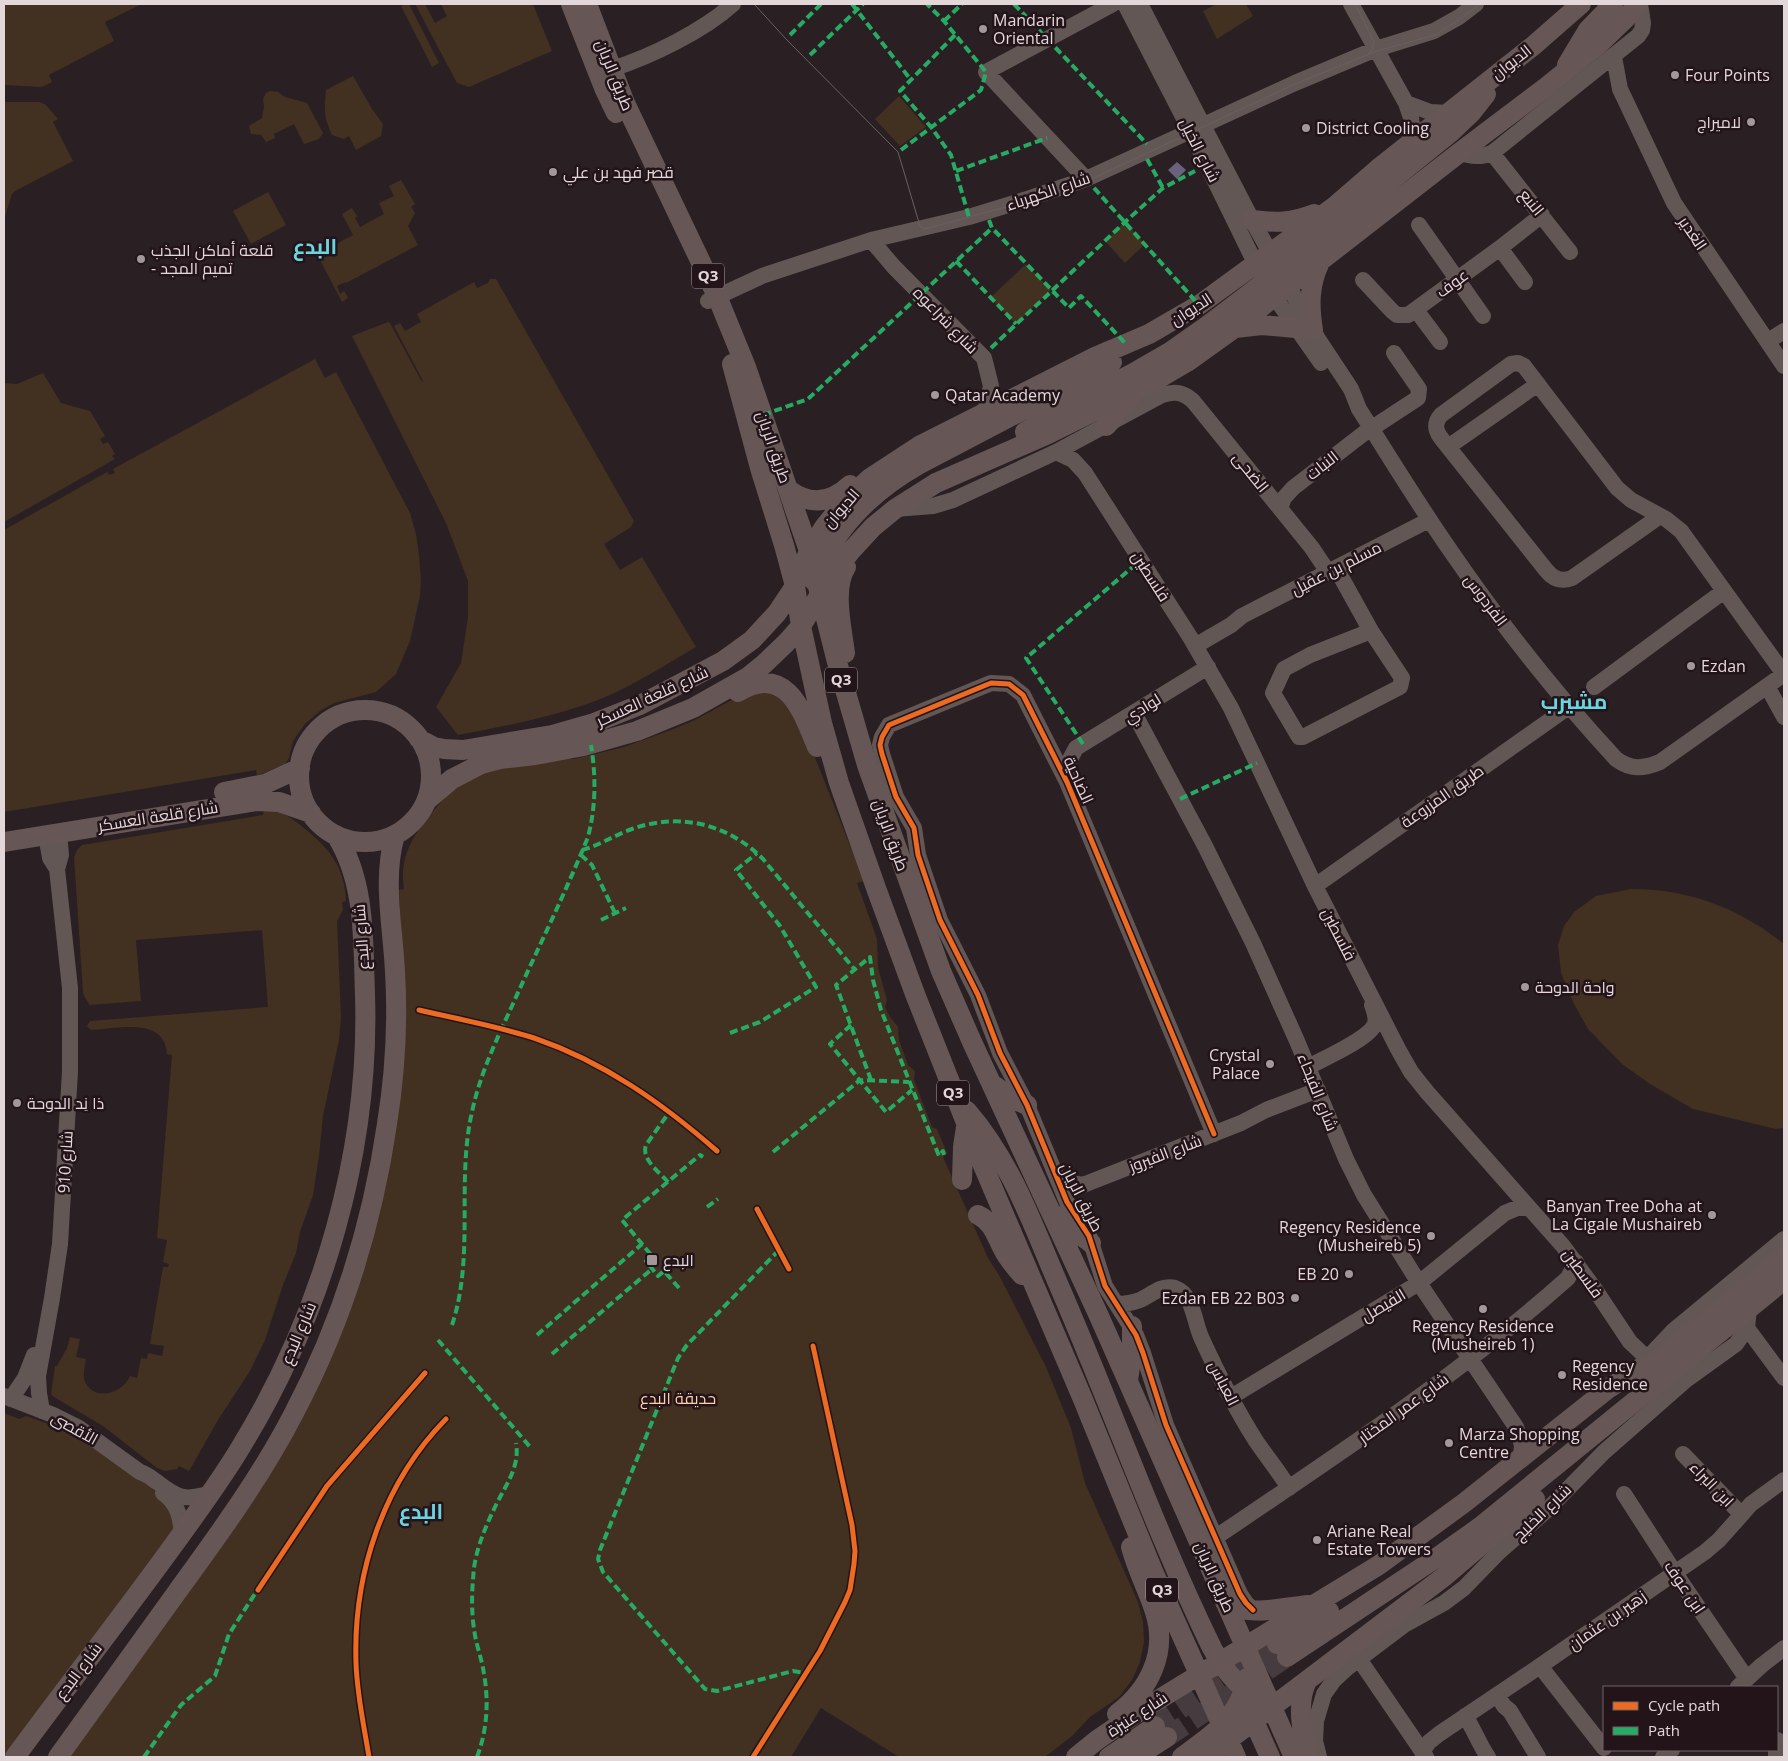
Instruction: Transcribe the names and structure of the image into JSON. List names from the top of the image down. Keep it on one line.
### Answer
{"streets":{"main road":["الديوان","طريق الريان","Q3","شارع قلعة العسكر","شارع البدع","شارع الخليج","شارع عنيزة"],"street":["شارع الخيل","شارع الكهرباء","النبع","الغدير","عوف","شارع شراعوه","النبات","الضحى","مسلم بن عقيل","فلسطين","الفردوس","لوادي","الضاحية","طريق المزروعة","شارع الفيحاء","شارع الفيروز","شارع 910","الفيصل","العباس","شارع عمر المختار","الأقصى","ابن البراء","ابن عوف","زهير بن عثمان"]},"crossings":[["الديوان","طريق الريان"],["الديوان","شارع الخيل"],["الديوان","شارع شراعوه"],["الديوان","الفردوس"],["الديوان","شارع قلعة العسكر"],["طريق الريان","شارع الكهرباء"],["طريق الريان","شارع قلعة العسكر"],["طريق الريان","الضاحية"],["طريق الريان","العباس"],["طريق الريان","شارع عمر المختار"],["طريق الريان","شارع الخليج"],["طريق الريان","شارع عنيزة"],["شارع الخيل","شارع الكهرباء"],["شارع الخيل","الفردوس"],["شارع الكهرباء","شارع شراعوه"],["النبع","عوف"],["النبات","الضحى"],["النبات","الفردوس"],["الضحى","مسلم بن عقيل"],["مسلم بن عقيل","فلسطين"],["مسلم بن عقيل","الفردوس"],["فلسطين","لوادي"],["فلسطين","طريق المزروعة"],["فلسطين","الفيصل"],["فلسطين","شارع عمر المختار"],["فلسطين","شارع الخليج"],["الفردوس","طريق المزروعة"],["شارع قلعة العسكر","شارع البدع"],["شارع قلعة العسكر","شارع 910"],["لوادي","شارع الفيحاء"],["الضاحية","شارع الفيروز"],["شارع البدع","الأقصى"],["شارع الفيحاء","شارع الفيروز"],["شارع الفيحاء","الفيصل"],["شارع الفيحاء","شارع عمر المختار"],["شارع الفيحاء","شارع الخليج"],["شارع 910","الأقصى"],["الفيصل","العباس"],["العباس","شارع عمر المختار"],["ابن البراء","زهير بن عثمان"],["شارع الخليج","شارع عنيزة"],["ابن عوف","زهير بن عثمان"]],"districts":["البدع","مشيرب","البدع"],"parks":["حديقة البدع"],"places":{"other":["Mandarin Oriental","Four Points","لاميراج","District Cooling","قصر فهد بن علي","قلعة أماكن الجذب - تميم المجد","Qatar Academy","Ezdan","واحة الدوحة","Crystal Palace","ذا نِد الدوحة","Banyan Tree Doha at La Cigale Mushaireb","Regency Residence (Musheireb 5)","EB 20","Ezdan EB 22 B03","Regency Residence (Musheireb 1)","Regency Residence","Marza Shopping Centre","Ariane Real Estate Towers"],"transit":["البدع"]},"legend":["Cycle path","Path"]}
